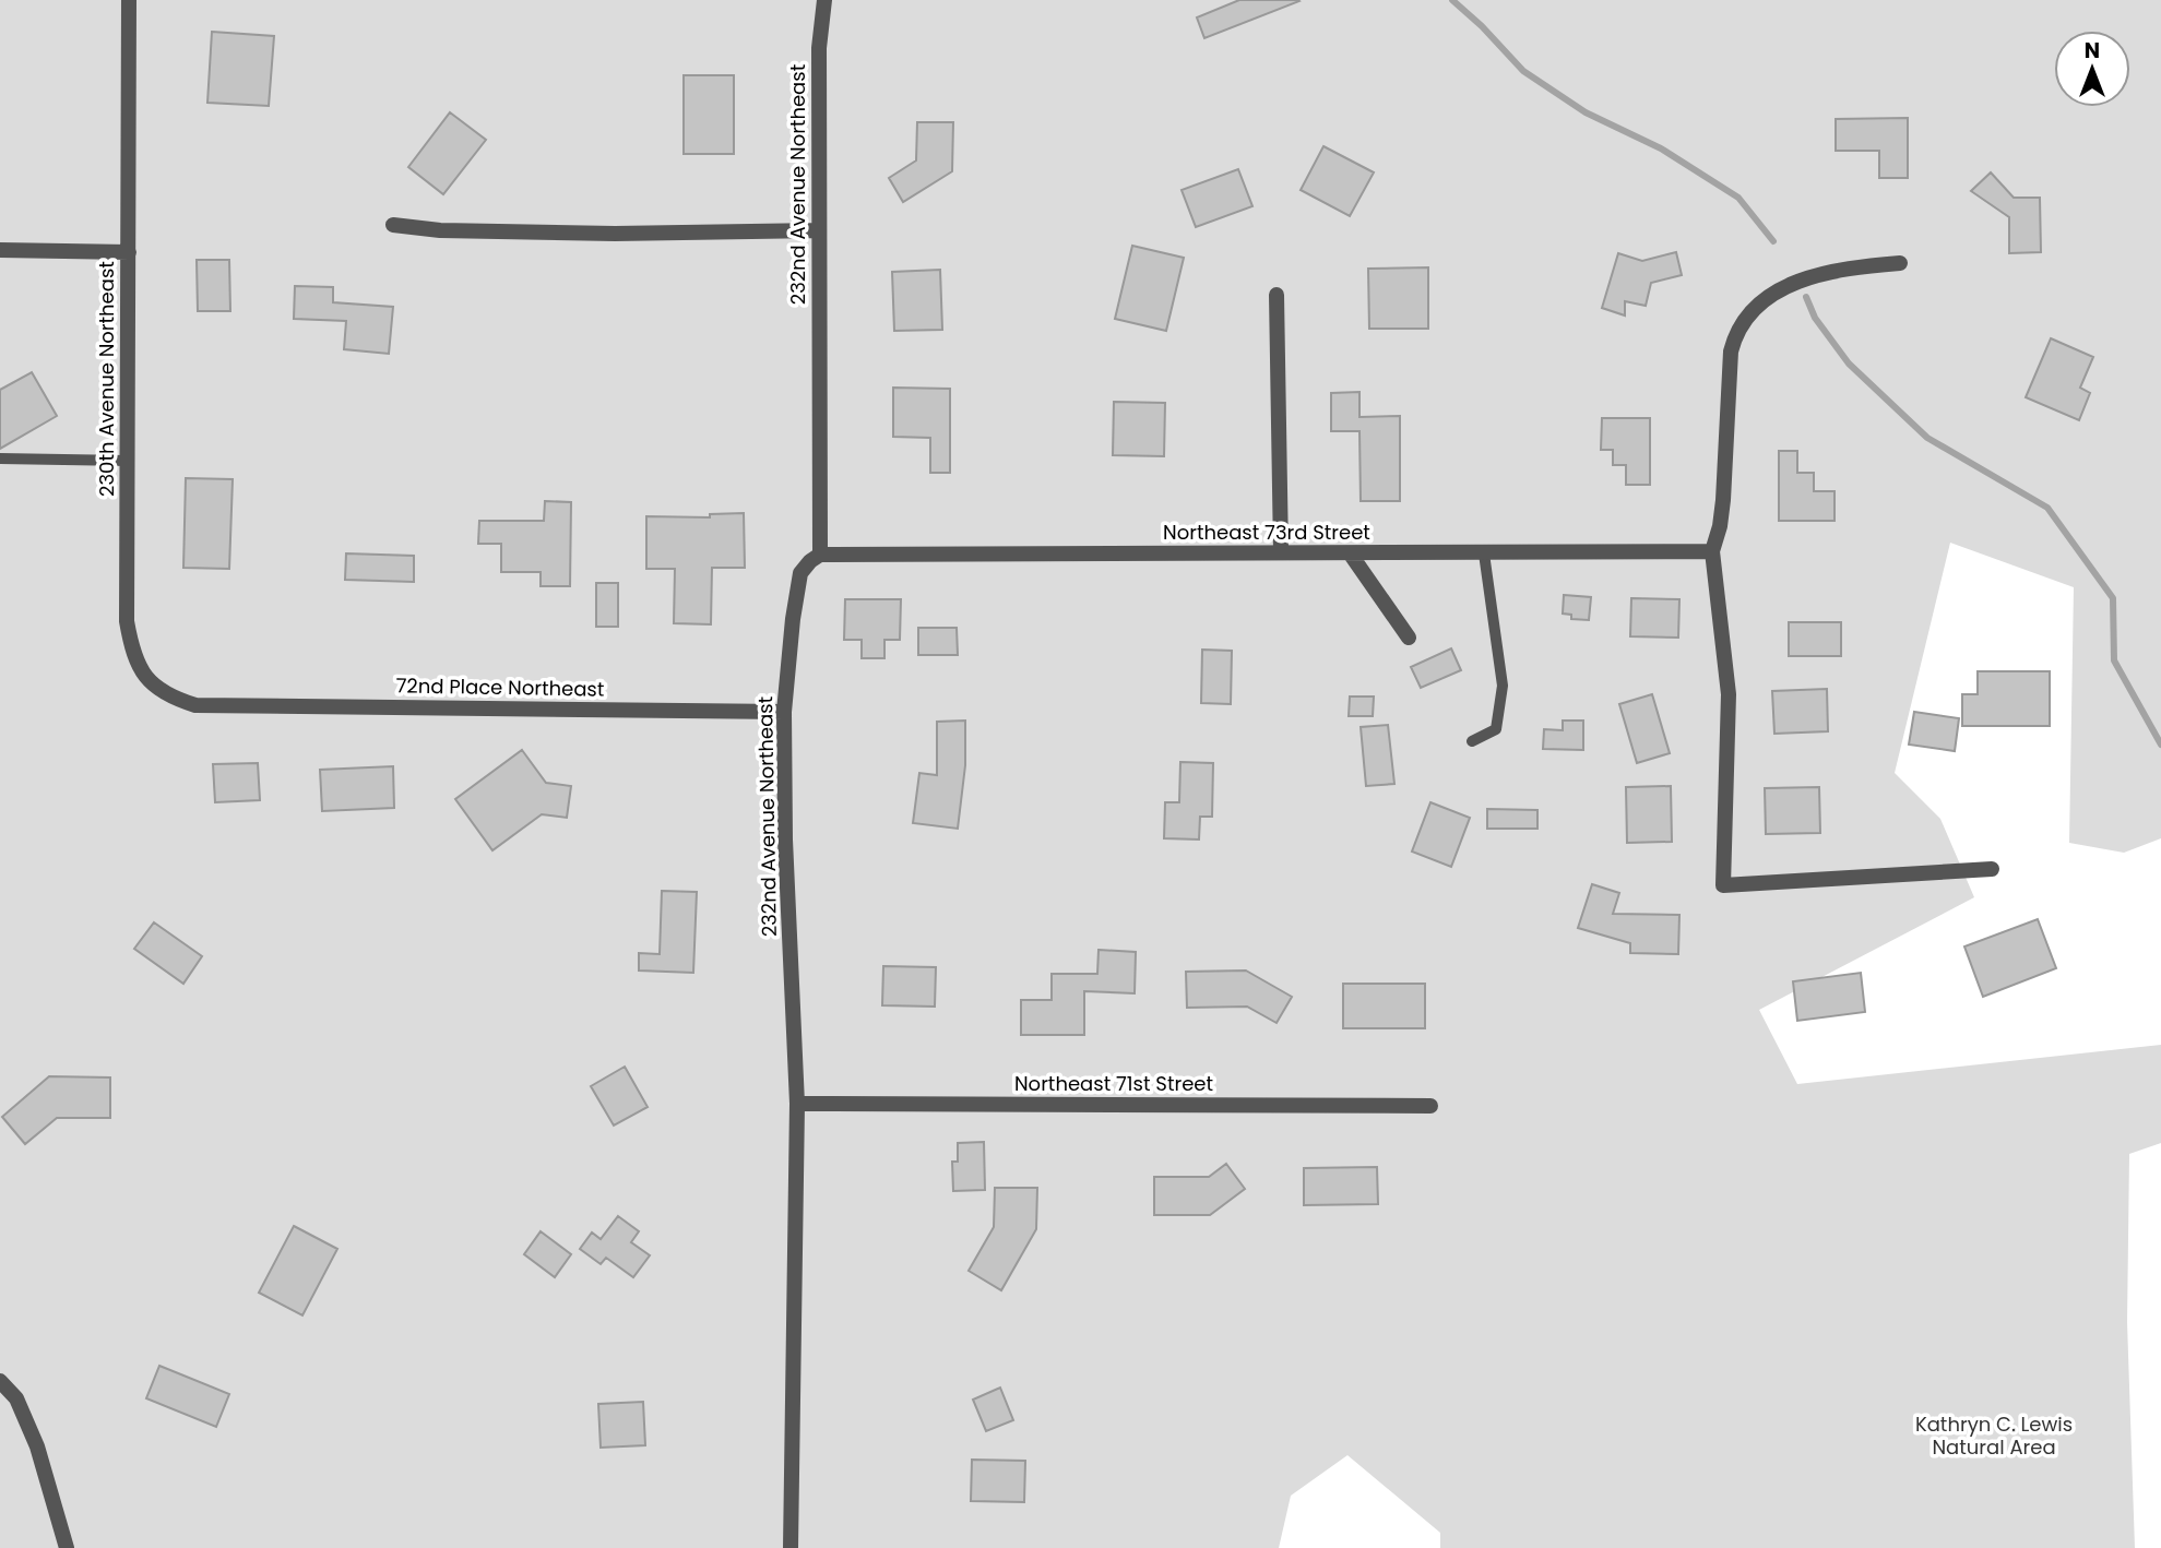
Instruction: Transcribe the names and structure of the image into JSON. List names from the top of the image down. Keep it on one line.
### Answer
{"streets":{"street":["232nd Avenue Northeast","230th Avenue Northeast","Northeast 73rd Street","72nd Place Northeast","Northeast 71st Street"]},"crossings":[["232nd Avenue Northeast","Northeast 73rd Street"],["232nd Avenue Northeast","72nd Place Northeast"],["232nd Avenue Northeast","Northeast 71st Street"],["230th Avenue Northeast","72nd Place Northeast"]],"parks":["Kathryn C. Lewis Natural Area"],"north":"top"}
